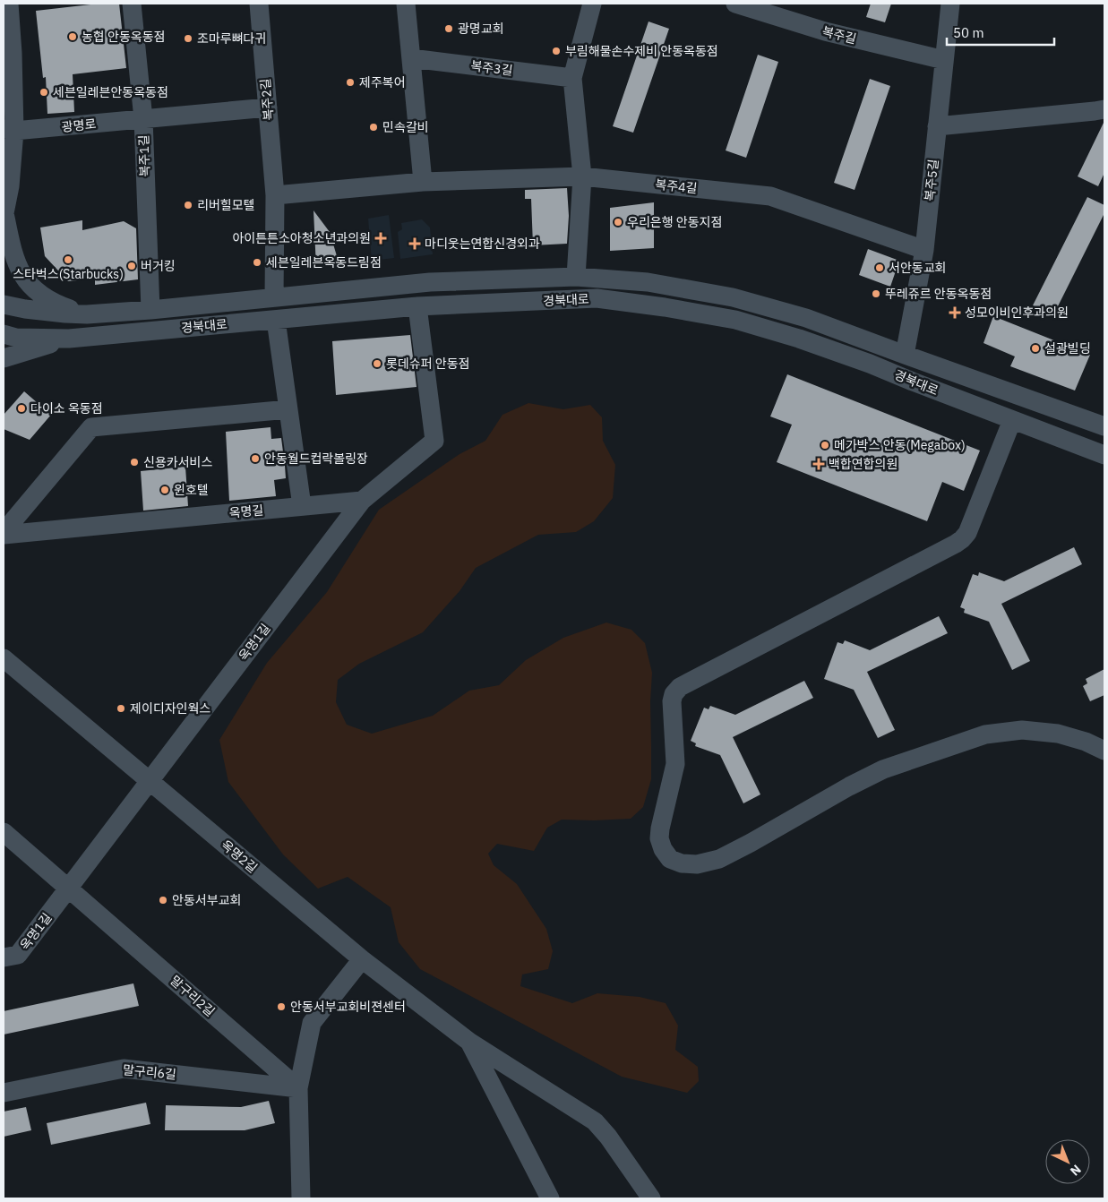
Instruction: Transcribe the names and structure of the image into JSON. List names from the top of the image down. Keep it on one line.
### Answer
{"streets":{"street":["복주길","복주3길","복주2길","광명로","복주1길","복주5길","복주4길","경북대로","옥명길","옥명1길","옥명2길","말구리2길","말구리6길"]},"crossings":[["복주길","복주5길"],["복주2길","광명로"],["복주2길","경북대로"],["광명로","복주1길"],["복주1길","경북대로"],["복주5길","복주4길"],["복주5길","경북대로"],["경북대로","옥명1길"],["옥명길","옥명1길"],["옥명1길","옥명2길"],["옥명1길","말구리2길"],["말구리2길","말구리6길"]],"places":{"other":["광명교회","농협 안동옥동점","조마루뼈다귀","부림해물손수제비 안동옥동점","제주복어","세븐일레븐안동옥동점","민속갈비","리버힐모텔","우리은행 안동지점","스타벅스(Starbucks)","세븐일레븐옥동드림점","버거킹","서안동교회","뚜레쥬르 안동옥동점","설광빌딩","롯데슈퍼 안동점","다이소 옥동점","메가박스 안동(Megabox)","안동월드컵락볼링장","신용카서비스","윈호텔","제이디자인웍스","안동서부교회","안동서부교회비젼센터"],"health":["아이튼튼소아청소년과의원","마디웃는연합신경외과","성모이비인후과의원","백합연합의원"]},"scale_bar":"50 m","north":"bottom right"}
